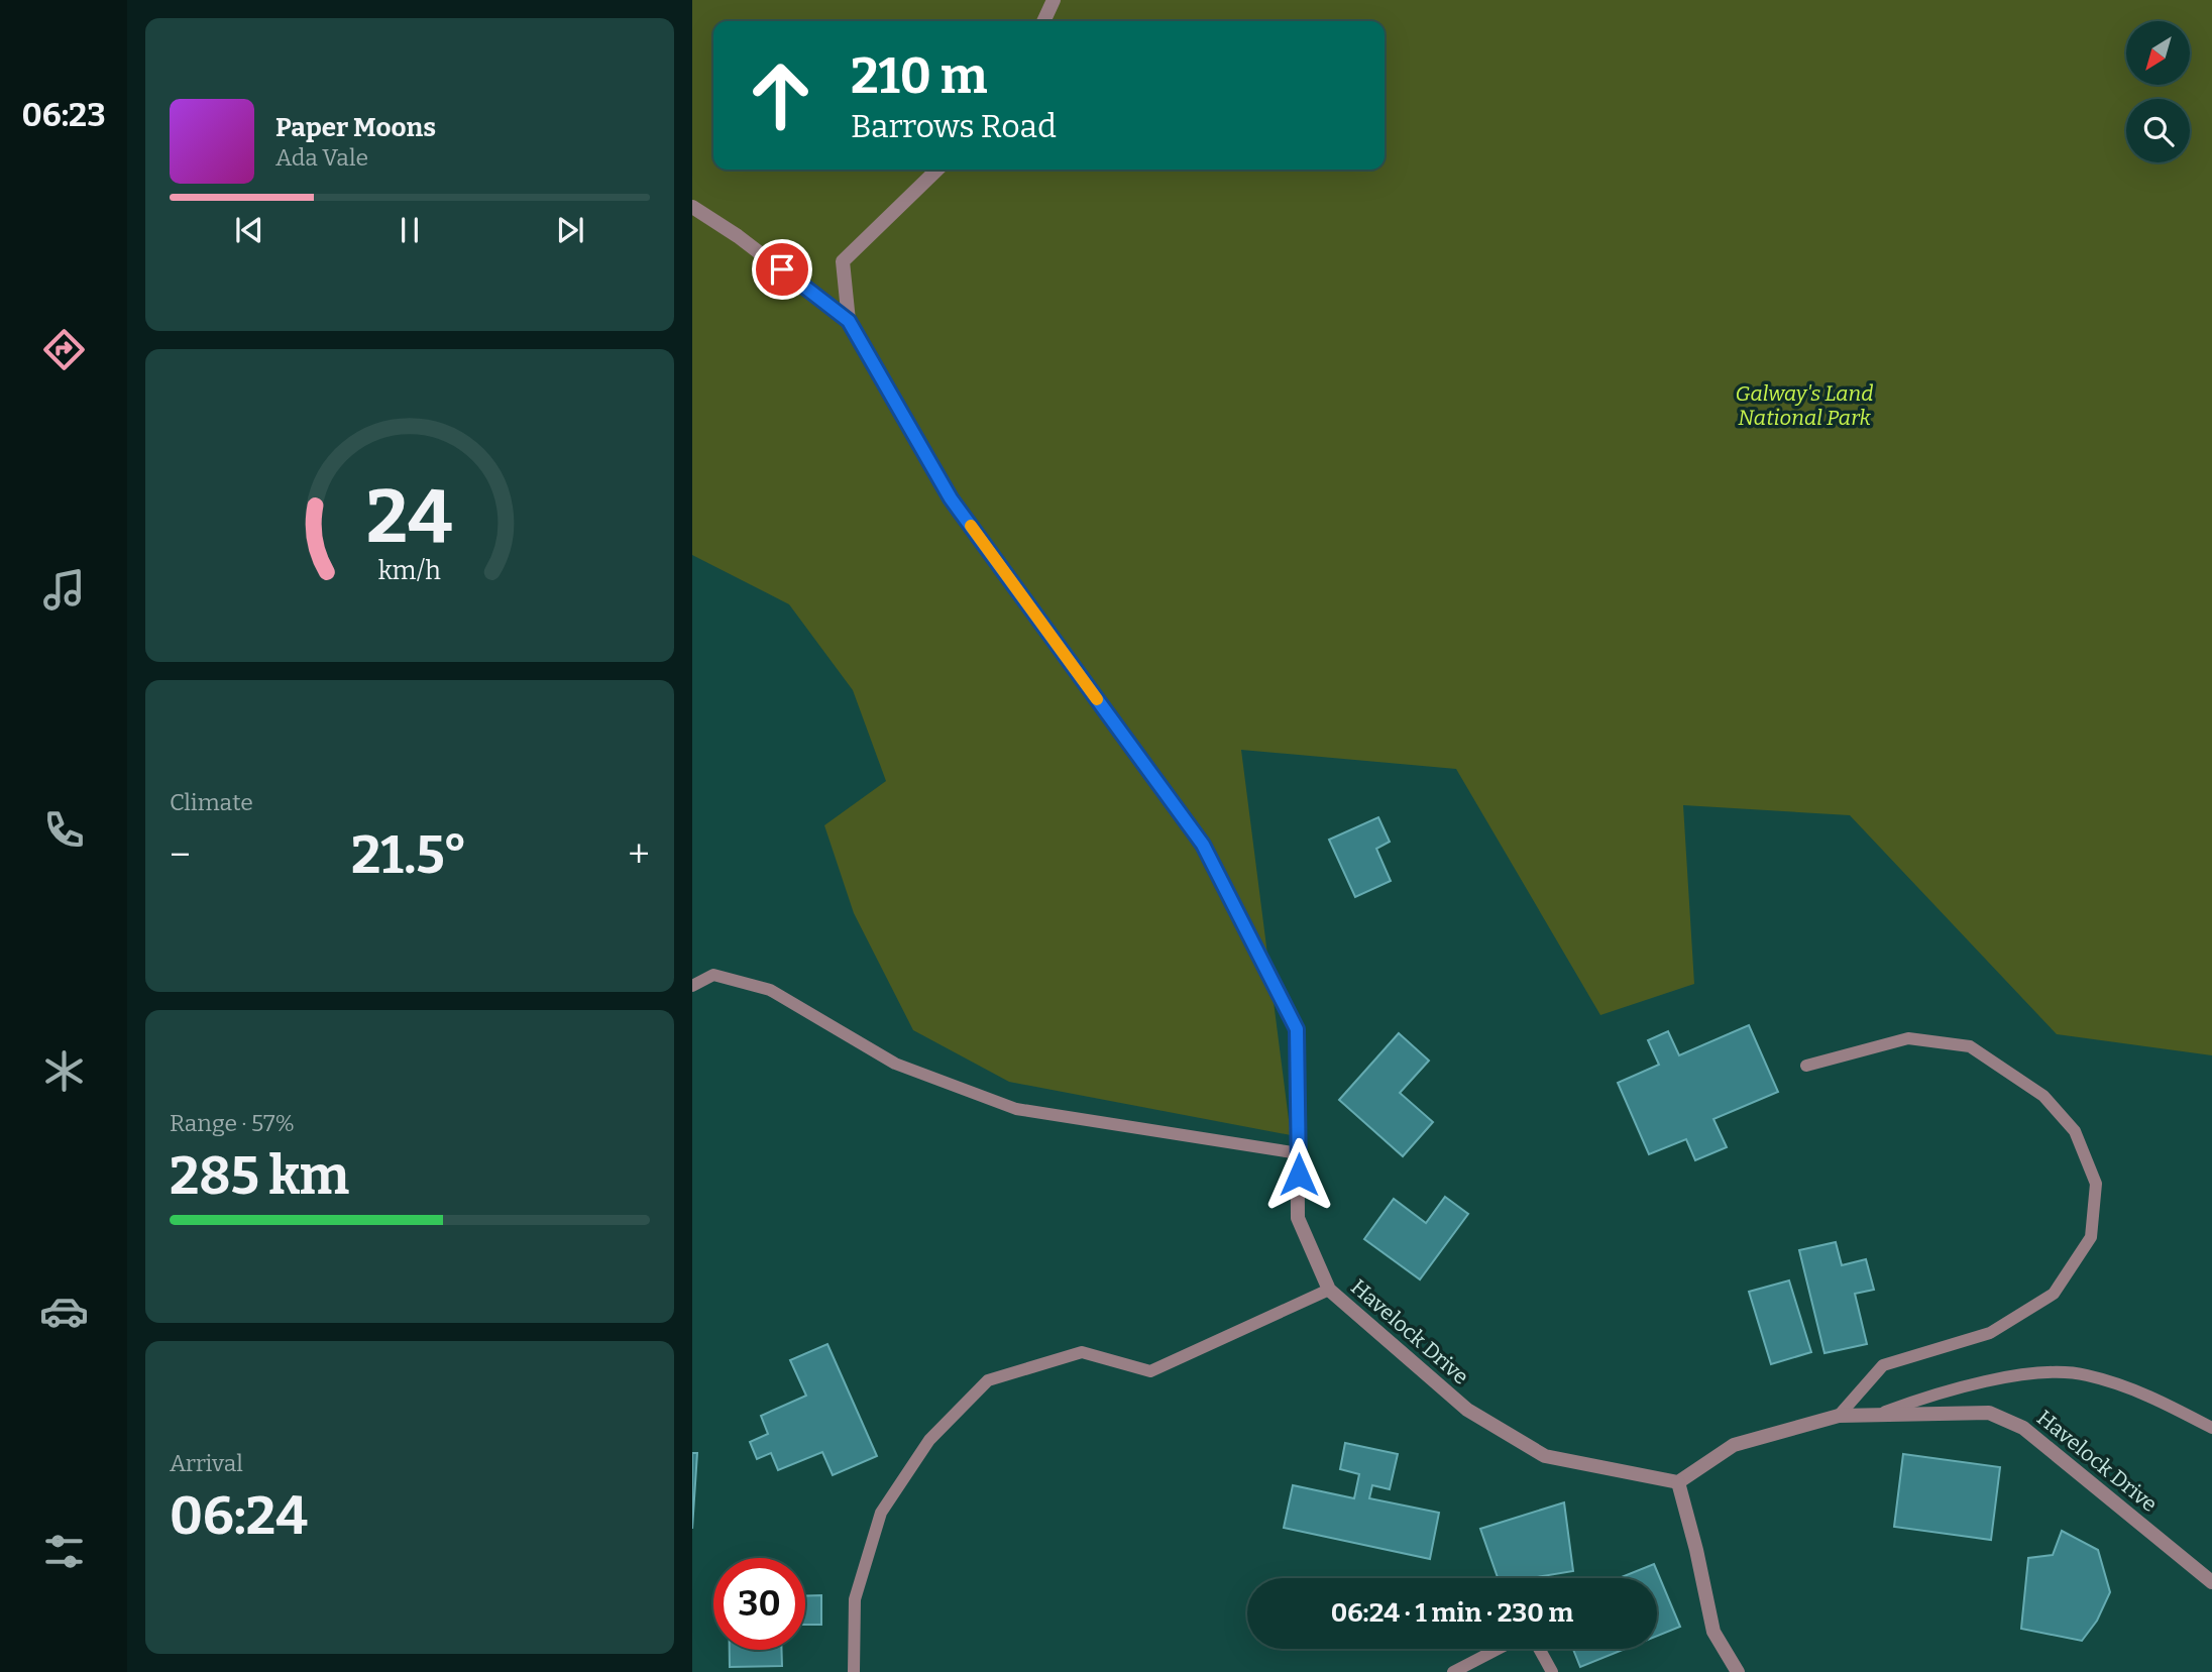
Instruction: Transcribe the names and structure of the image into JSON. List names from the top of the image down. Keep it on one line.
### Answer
{"streets":{"street":["Havelock Drive"]},"parks":["Galway's Land National Park"],"north":"bottom left","page":{"tabs":"06:23","turn":["210 m","Barrows Road"],"song":["Paper Moons","Ada Vale"],"tile":["Climate",["Range · 57%","285 km"],["Arrival","06:24"]],"heat":["−","21.5°","+"],"limit":"30","trip":"06:24 · 1 min · 230 m","gauge":["24","km/h"]}}
